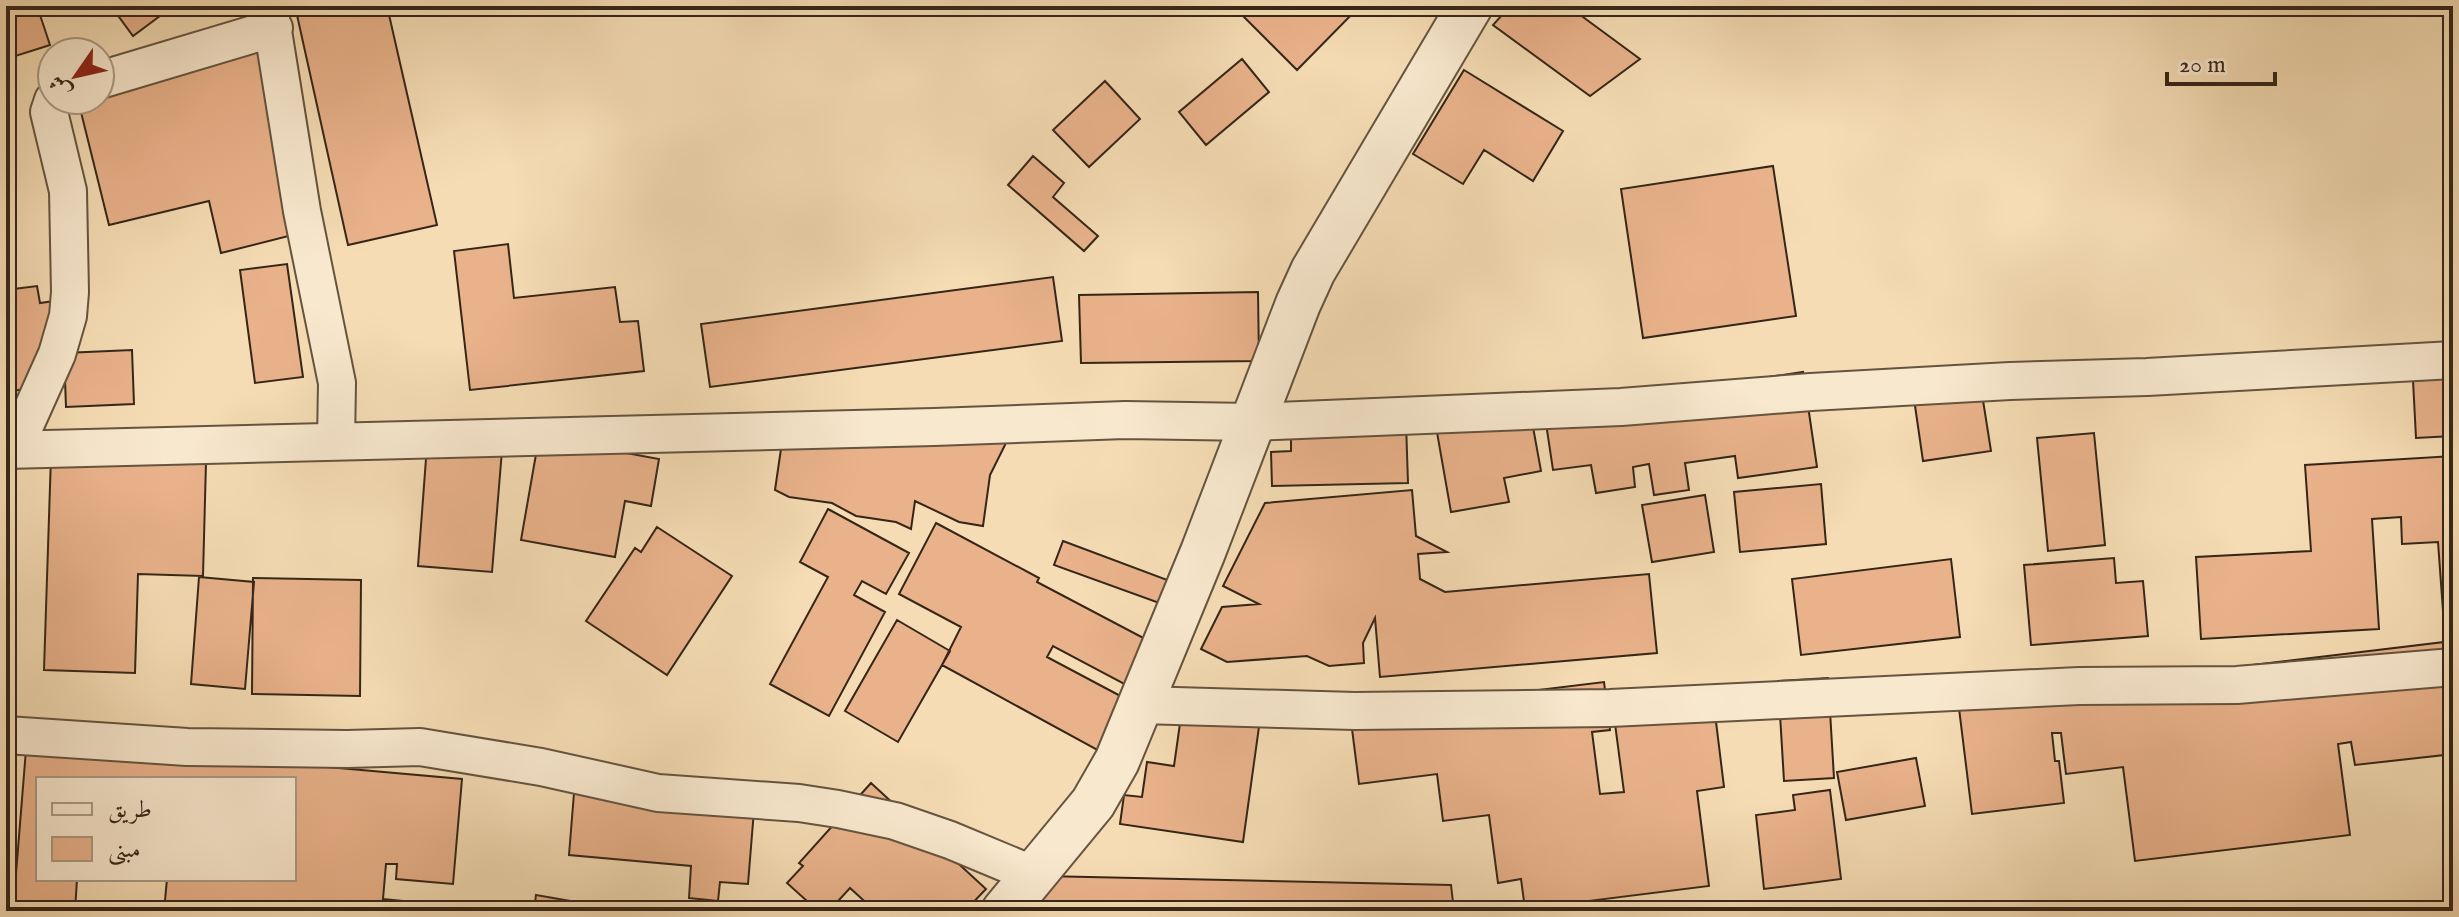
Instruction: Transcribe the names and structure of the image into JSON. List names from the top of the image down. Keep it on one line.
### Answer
{"legend":["طريق","مبنى"],"scale_bar":"20 m","north":"bottom left"}
